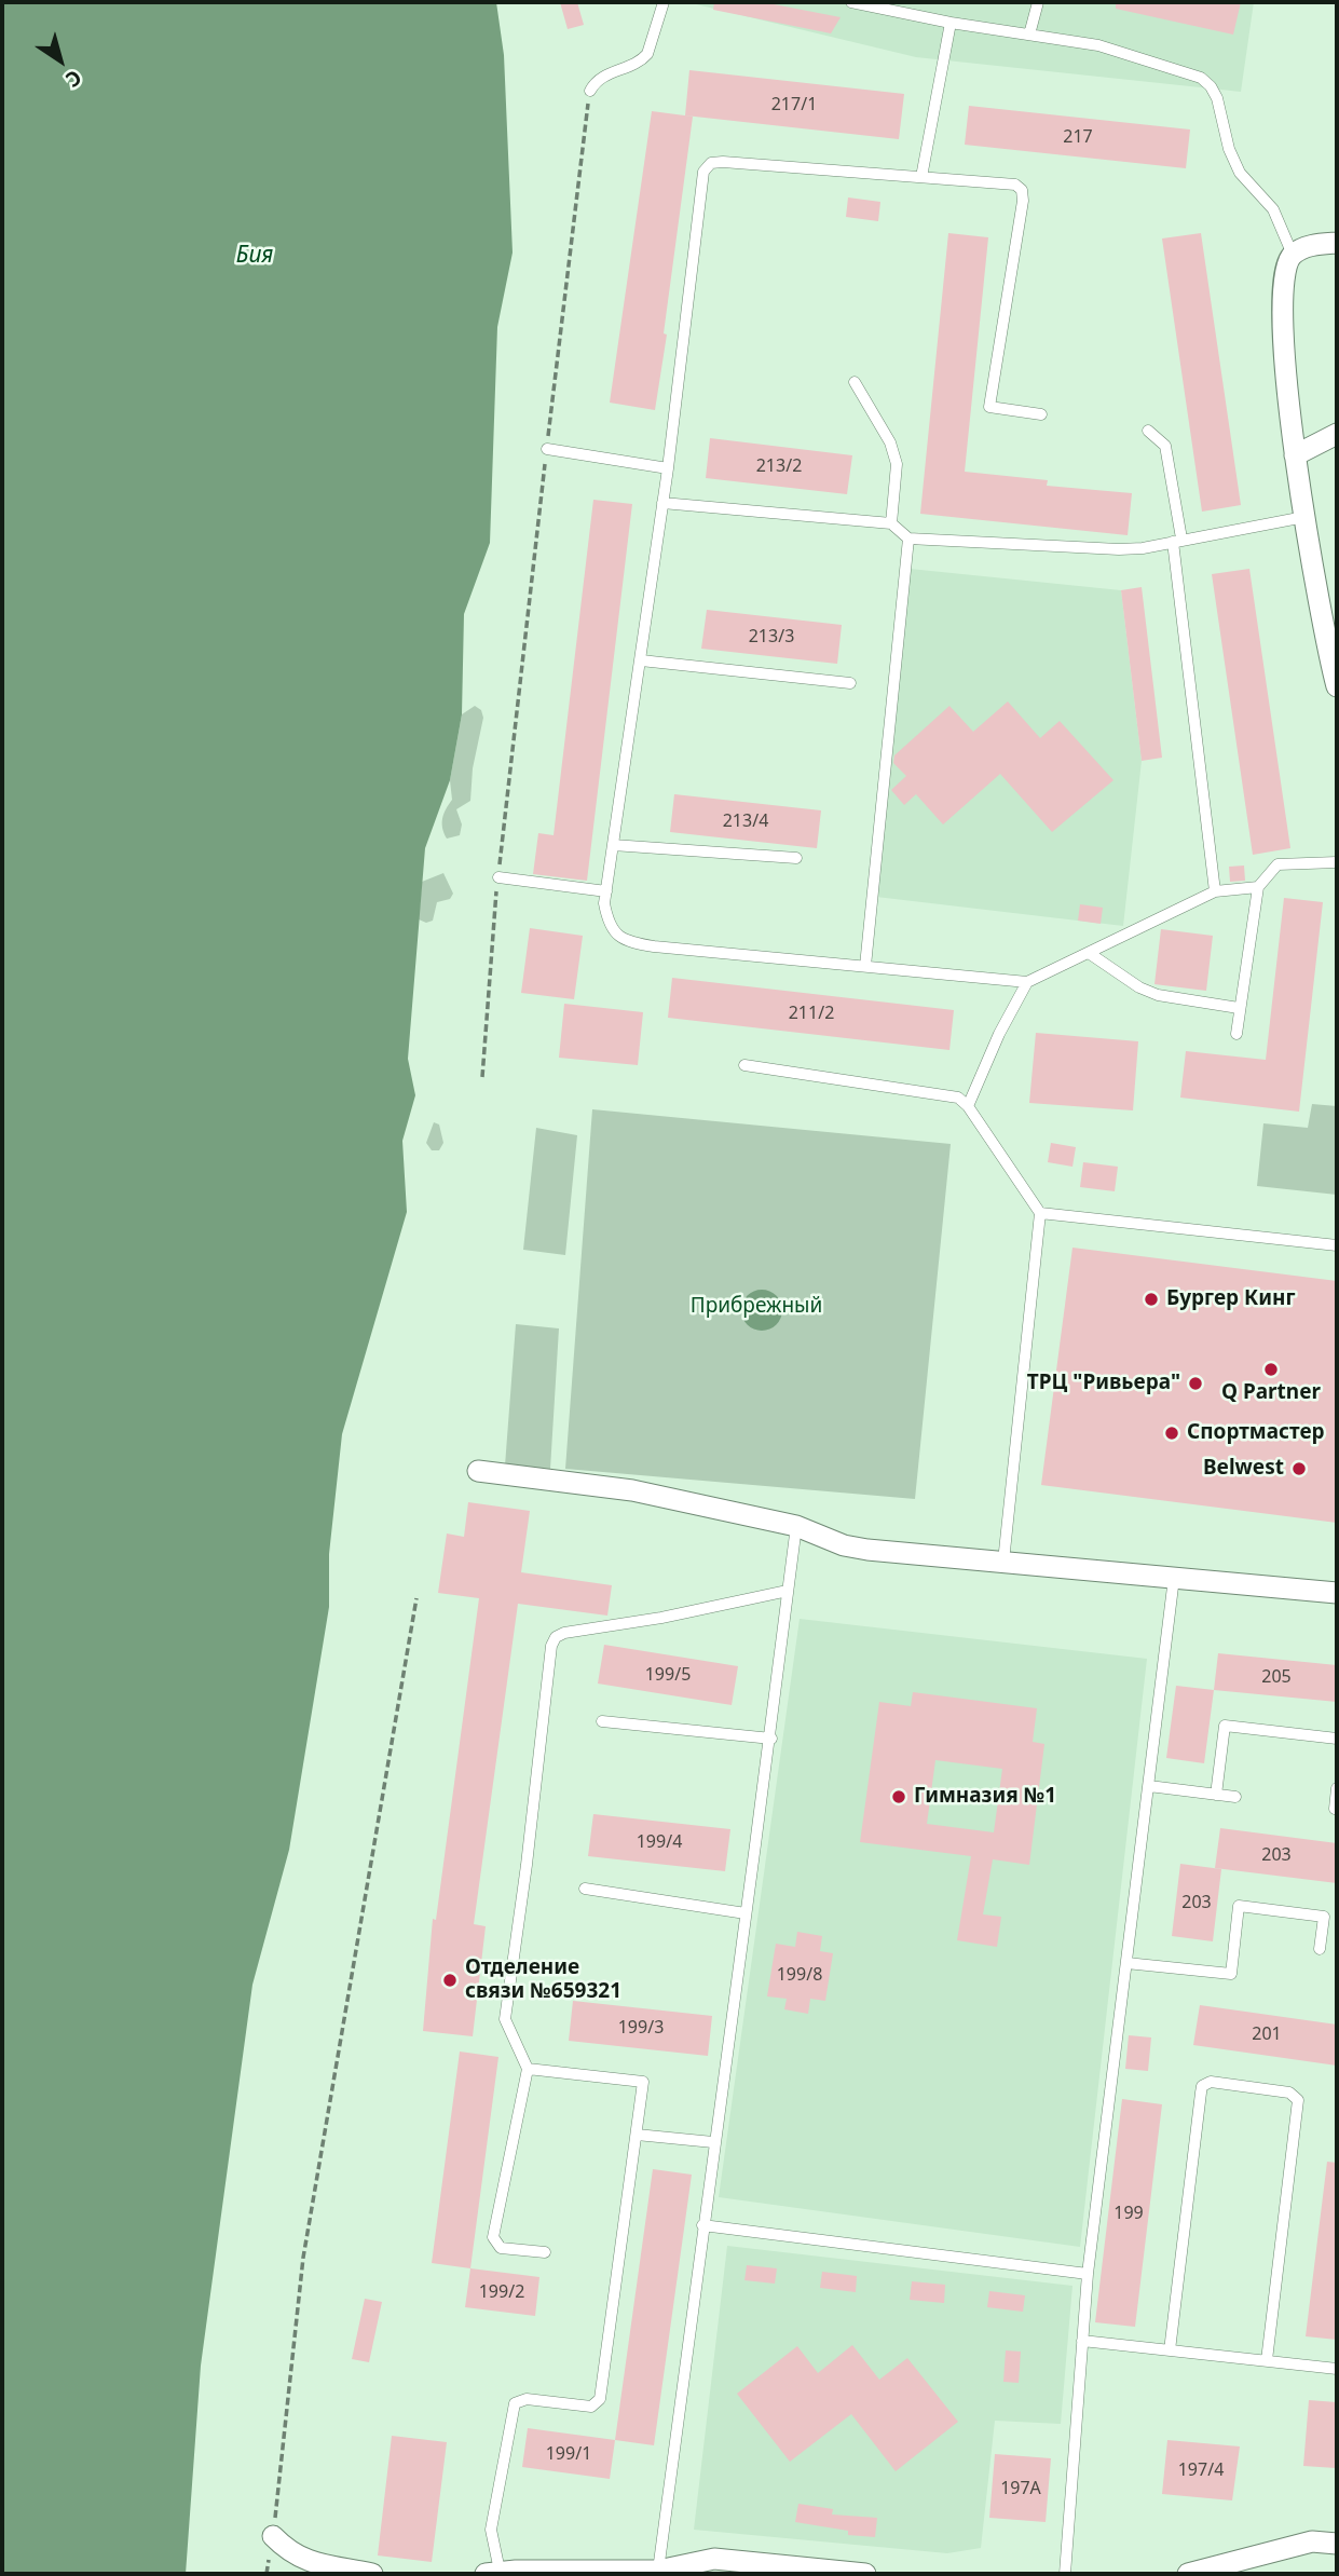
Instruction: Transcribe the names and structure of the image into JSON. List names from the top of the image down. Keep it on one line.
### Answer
{"water":["Бия"],"parks":["Прибрежный"],"places":["Бургер Кинг","Q Partner","ТРЦ \"Ривьера\"","Спортмастер","Belwest","Гимназия №1","Отделение связи №659321"],"house_numbers":["217/1","217","213/2","213/3","213/4","211/2","199/5","205","199/4","203","203","199/8","199/3","201","199","199/2","199/1","197/4","197А"],"north":"bottom right"}
